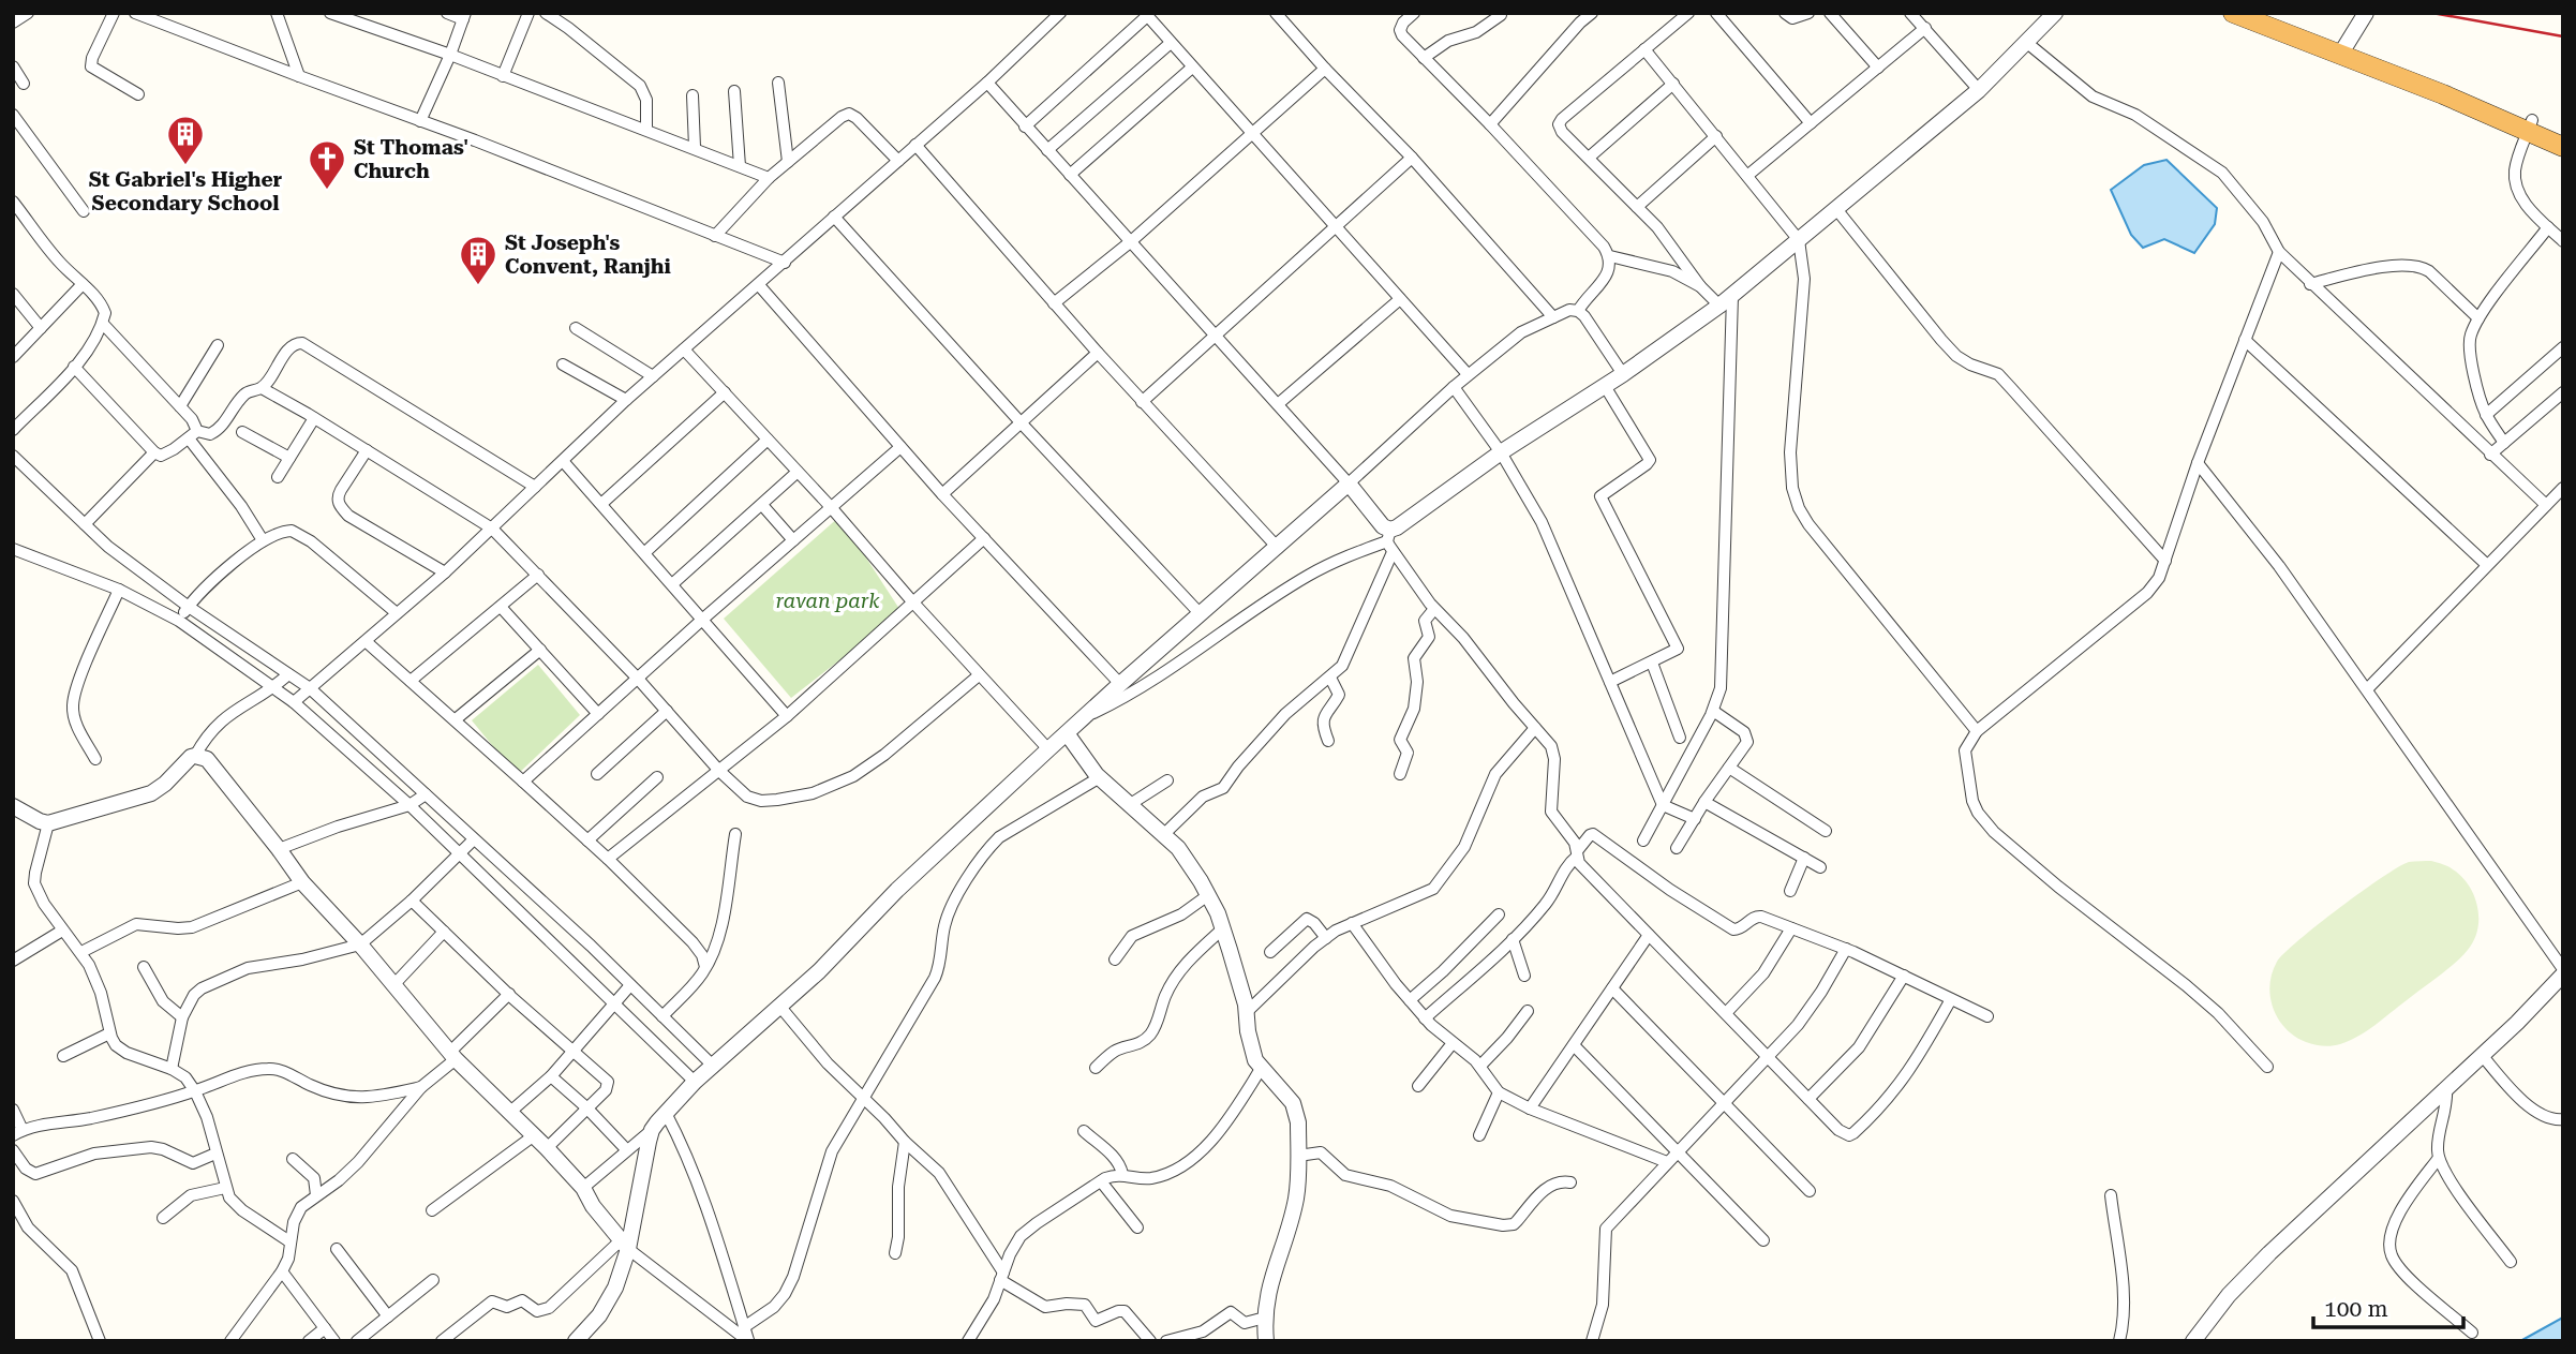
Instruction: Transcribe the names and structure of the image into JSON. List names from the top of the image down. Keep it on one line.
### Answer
{"parks":["ravan park"],"places":{"building":["St Gabriel's Higher Secondary School","St Joseph's Convent, Ranjhi"],"church":["St Thomas' Church"]},"scale_bar":"100 m"}
